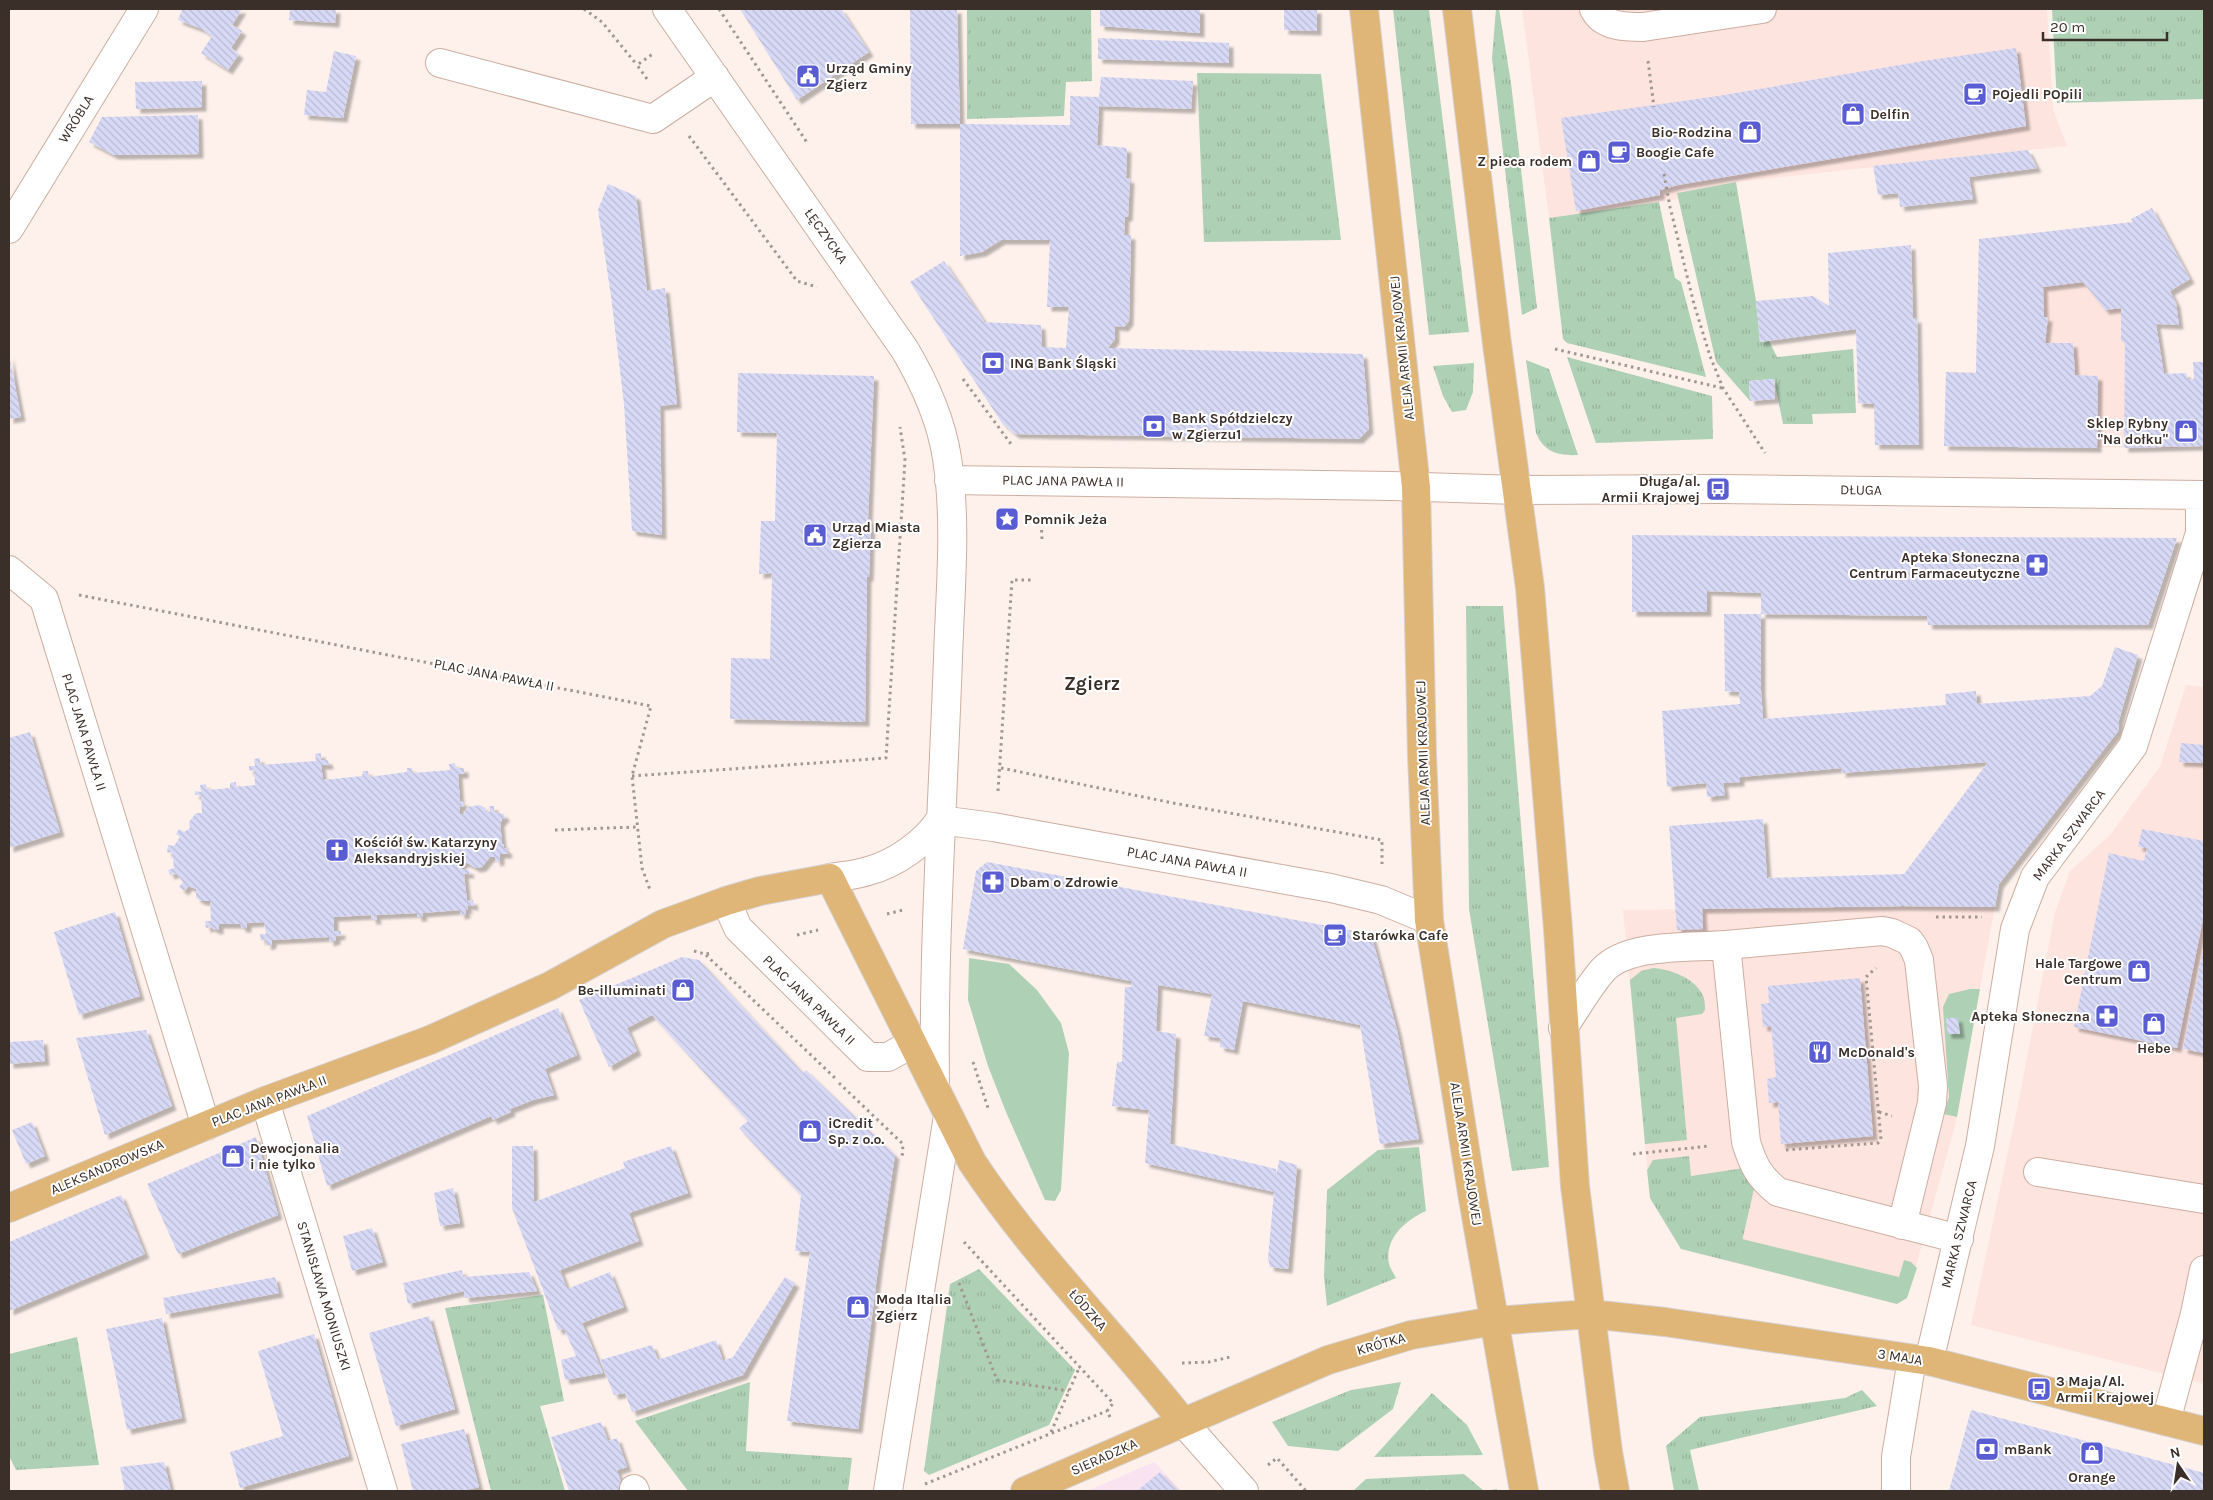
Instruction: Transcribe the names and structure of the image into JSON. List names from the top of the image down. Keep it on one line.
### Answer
{"streets":{"main road":["ALEJA ARMII KRAJOWEJ","PLAC JANA PAWŁA II","ALEKSANDROWSKA","ŁÓDZKA","KRÓTKA","3 MAJA","SIERADZKA"],"street":["WRÓBLA","ŁĘCZYCKA","DŁUGA","MARKA SZWARCA","STANISŁAWA MONIUSZKI"]},"crossings":[["ŁĘCZYCKA","PLAC JANA PAWŁA II"],["ALEJA ARMII KRAJOWEJ","PLAC JANA PAWŁA II"],["ALEJA ARMII KRAJOWEJ","KRÓTKA"],["PLAC JANA PAWŁA II","DŁUGA"],["PLAC JANA PAWŁA II","ALEKSANDROWSKA"],["PLAC JANA PAWŁA II","STANISŁAWA MONIUSZKI"],["DŁUGA","MARKA SZWARCA"],["MARKA SZWARCA","3 MAJA"],["ŁÓDZKA","KRÓTKA"],["ŁÓDZKA","SIERADZKA"],["KRÓTKA","3 MAJA"],["KRÓTKA","SIERADZKA"]],"districts":["Zgierz"],"places":{"public building":["Urząd Gminy Zgierz","Urząd Miasta Zgierza"],"cafe":["POjedli POpili","Boogie Cafe","Starówka Cafe"],"shop":["Delfin","Bio-Rodzina","Z pieca rodem","Sklep Rybny \"Na dołku\"","Hale Targowe Centrum","Be-illuminati","Hebe","iCredit Sp. z o.o.","Dewocjonalia i nie tylko","Moda Italia Zgierz","Orange"],"bank":["ING Bank Śląski","Bank Spółdzielczy w Zgierzu1","mBank"],"bus stop":["Długa/al. Armii Krajowej","3 Maja/Al. Armii Krajowej"],"place":["Pomnik Jeża"],"pharmacy":["Apteka Słoneczna Centrum Farmaceutyczne","Dbam o Zdrowie","Apteka Słoneczna"],"church":["Kościół św. Katarzyny Aleksandryjskiej"],"restaurant":["McDonald's"]},"scale_bar":"20 m","north":"top"}
